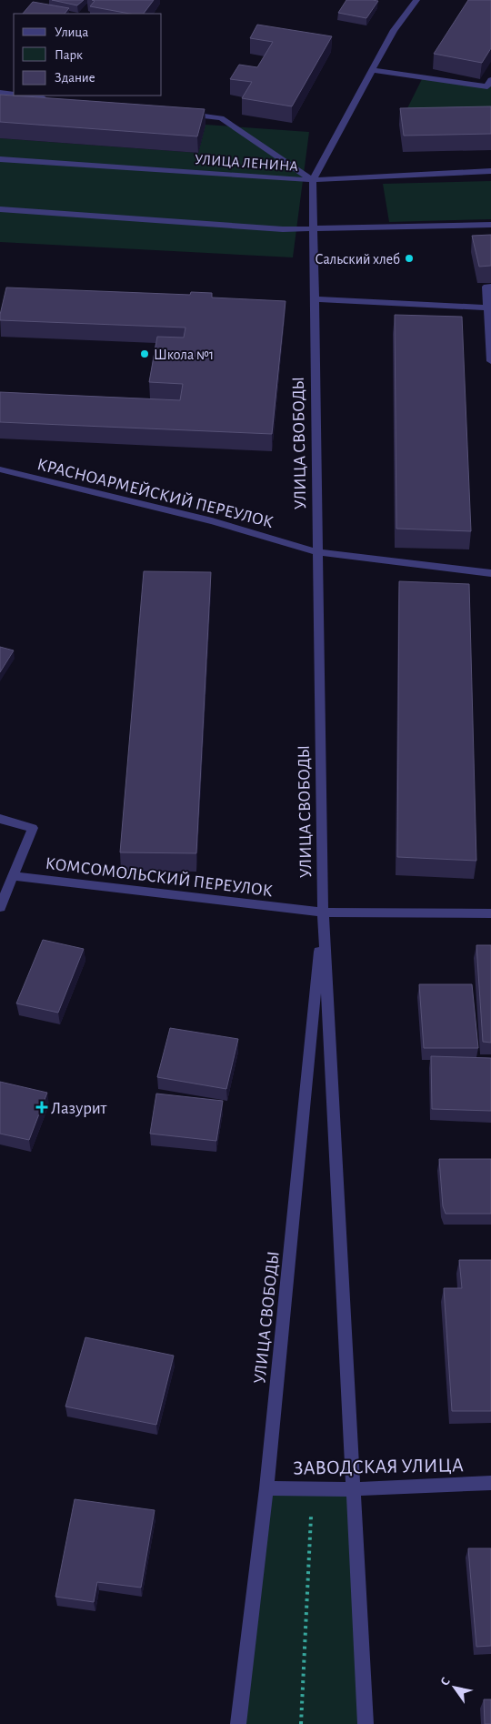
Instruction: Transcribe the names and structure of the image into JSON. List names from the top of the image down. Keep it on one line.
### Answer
{"streets":{"street":["УЛИЦА ЛЕНИНА","УЛИЦА СВОБОДЫ","КРАСНОАРМЕЙСКИЙ ПЕРЕУЛОК","КОМСОМОЛЬСКИЙ ПЕРЕУЛОК","ЗАВОДСКАЯ УЛИЦА"]},"crossings":[["УЛИЦА ЛЕНИНА","УЛИЦА СВОБОДЫ"],["УЛИЦА СВОБОДЫ","КРАСНОАРМЕЙСКИЙ ПЕРЕУЛОК"],["УЛИЦА СВОБОДЫ","КОМСОМОЛЬСКИЙ ПЕРЕУЛОК"],["УЛИЦА СВОБОДЫ","ЗАВОДСКАЯ УЛИЦА"]],"places":{"other":["Сальский хлеб","Школа №1"],"health":["Лазурит"]},"legend":["Улица","Парк","Здание"],"north":"top left"}
